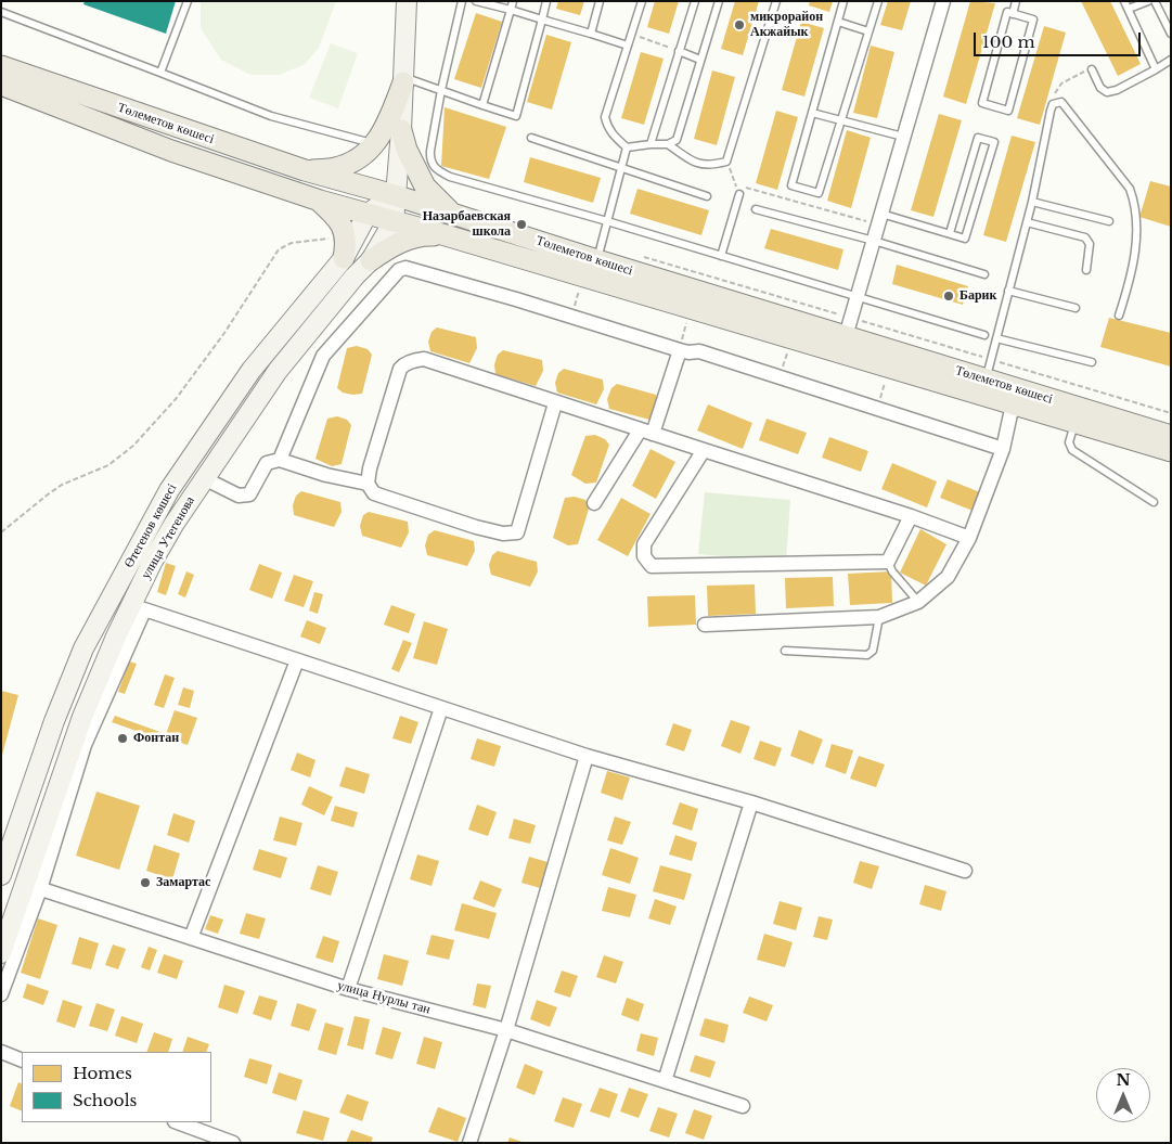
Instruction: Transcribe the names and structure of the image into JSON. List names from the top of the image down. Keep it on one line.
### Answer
{"streets":{"main road":["Төлеметов көшесі","Өтегенов көшесі","улица Утегенова"],"street":["улица Нурлы тан"]},"crossings":[["Төлеметов көшесі","Өтегенов көшесі"],["Төлеметов көшесі","улица Утегенова"],["улица Утегенова","улица Нурлы тан"]],"places":["микрорайон Акжайык","Назарбаевская школа","Барик","Фонтан","Замартас"],"legend":["Homes","Schools"],"scale_bar":"100 m","north":"top"}
